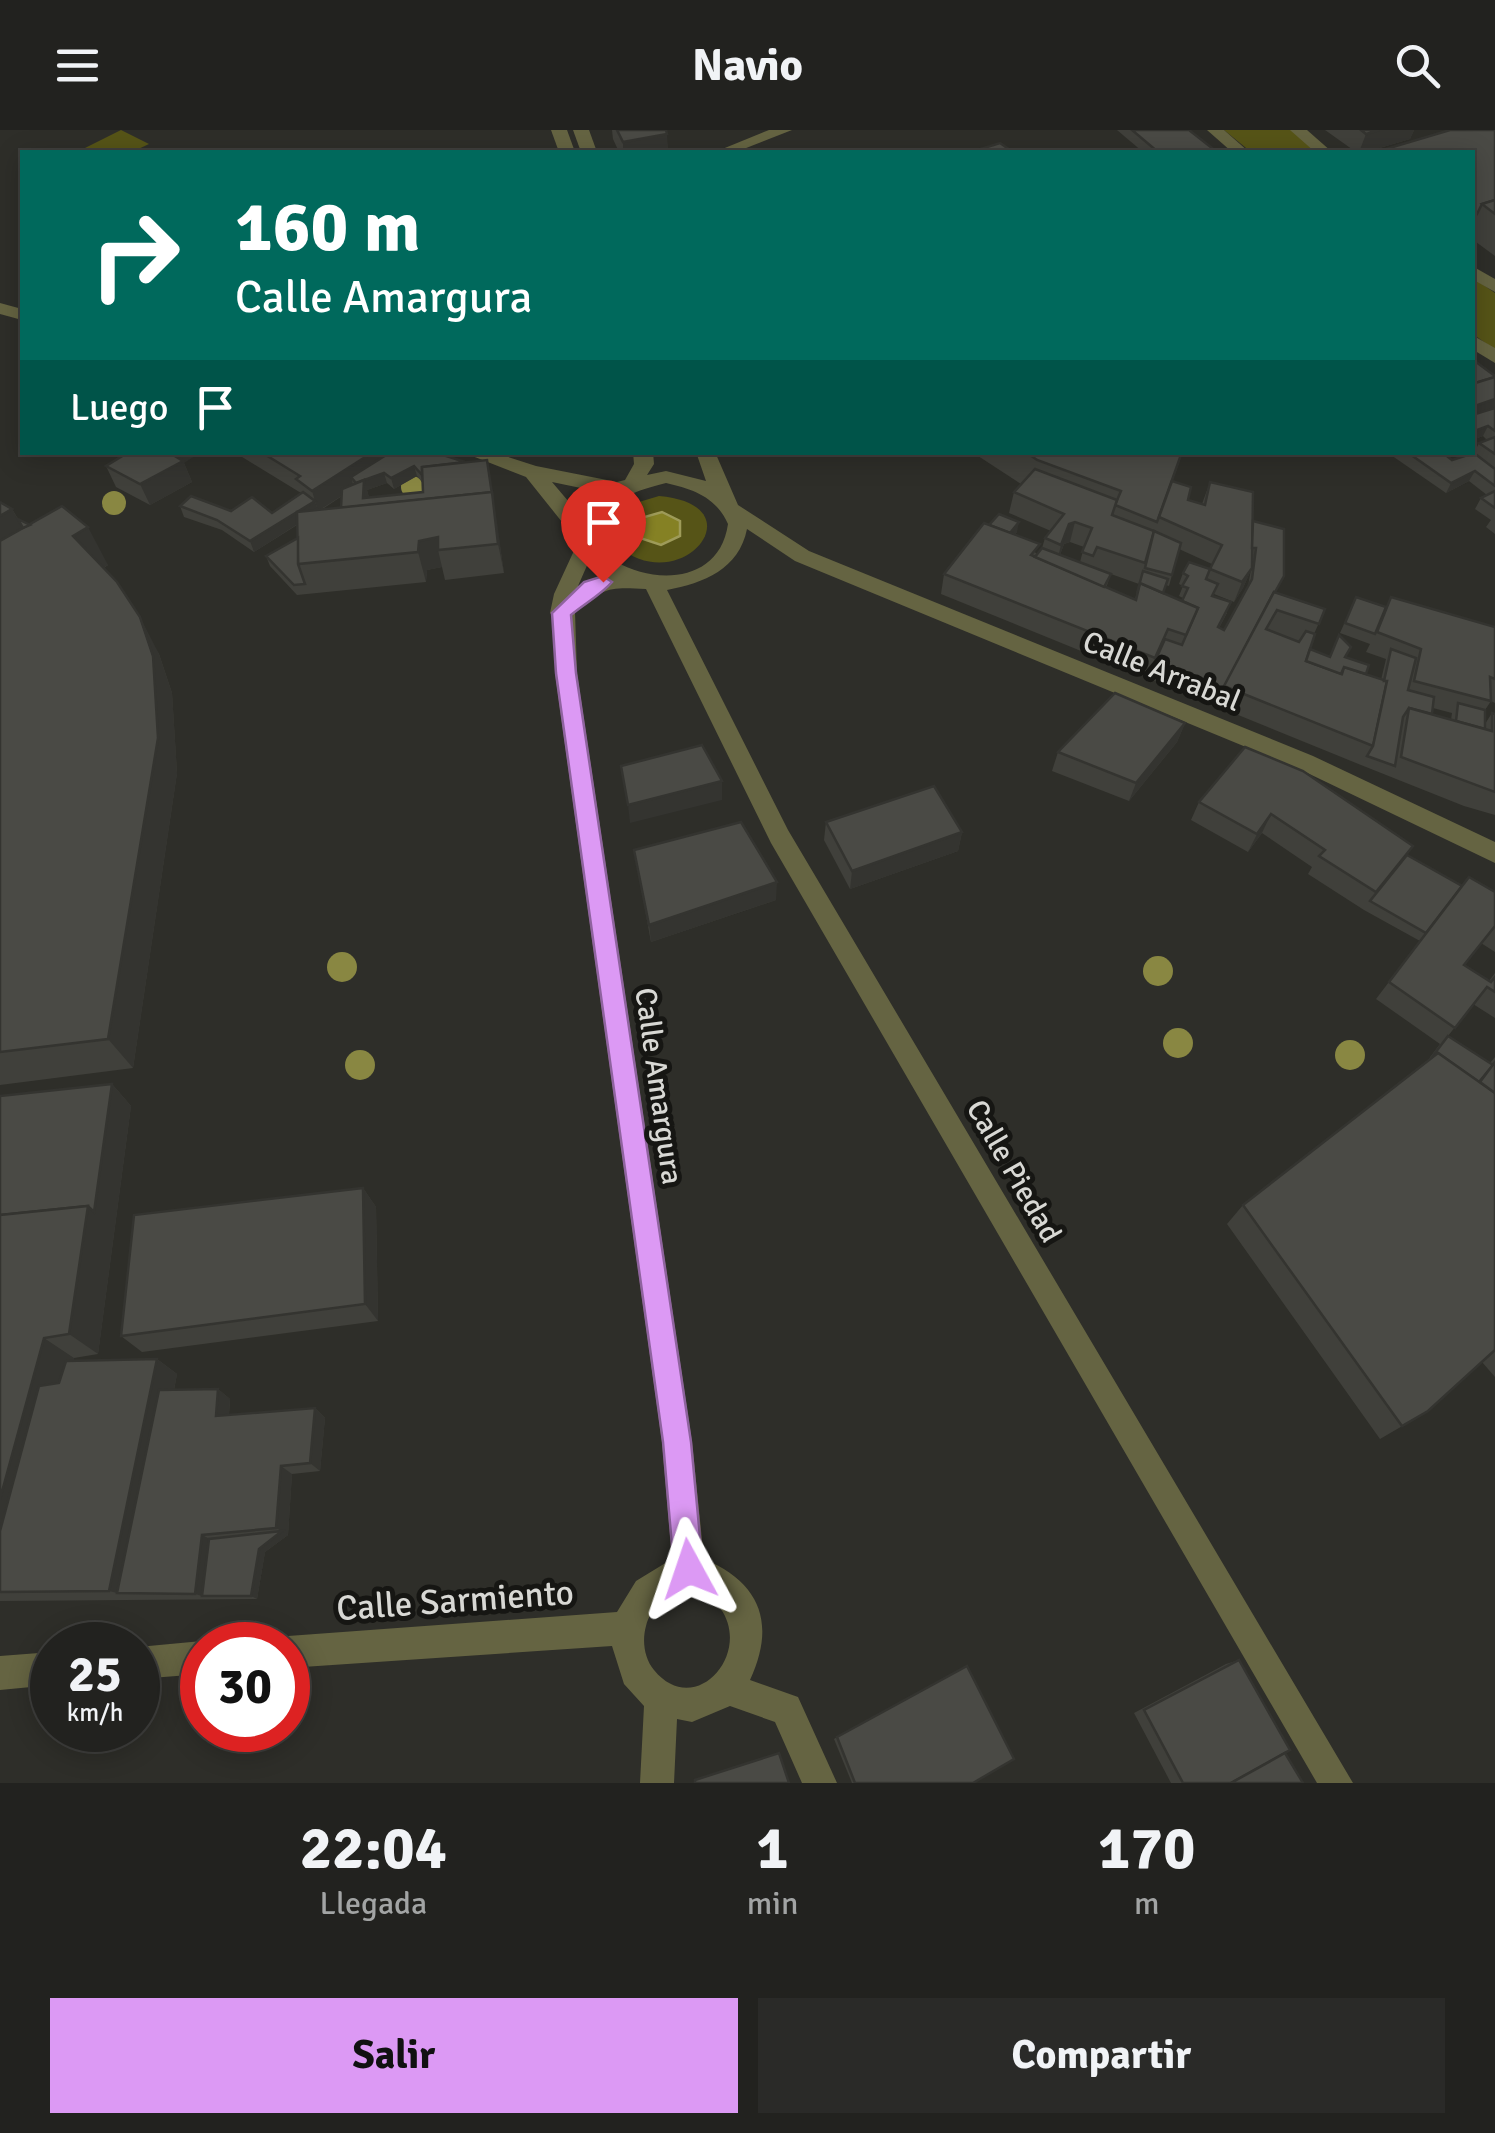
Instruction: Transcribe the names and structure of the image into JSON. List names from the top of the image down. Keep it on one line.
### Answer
{"streets":{"street":["Calle Arrabal","Calle Amargura","Calle Piedad","Calle Sarmiento"]},"crossings":[["Calle Arrabal","Calle Amargura"],["Calle Arrabal","Calle Piedad"],["Calle Amargura","Calle Piedad"],["Calle Amargura","Calle Sarmiento"]],"page":{"header":"Navio","turn":["160 m","Calle Amargura"],"then":"Luego","speed":"25 km/h","limit":"30","eta":["22:04","Llegada","1","min","170","m"],"buttons":["Salir","Compartir"]}}
